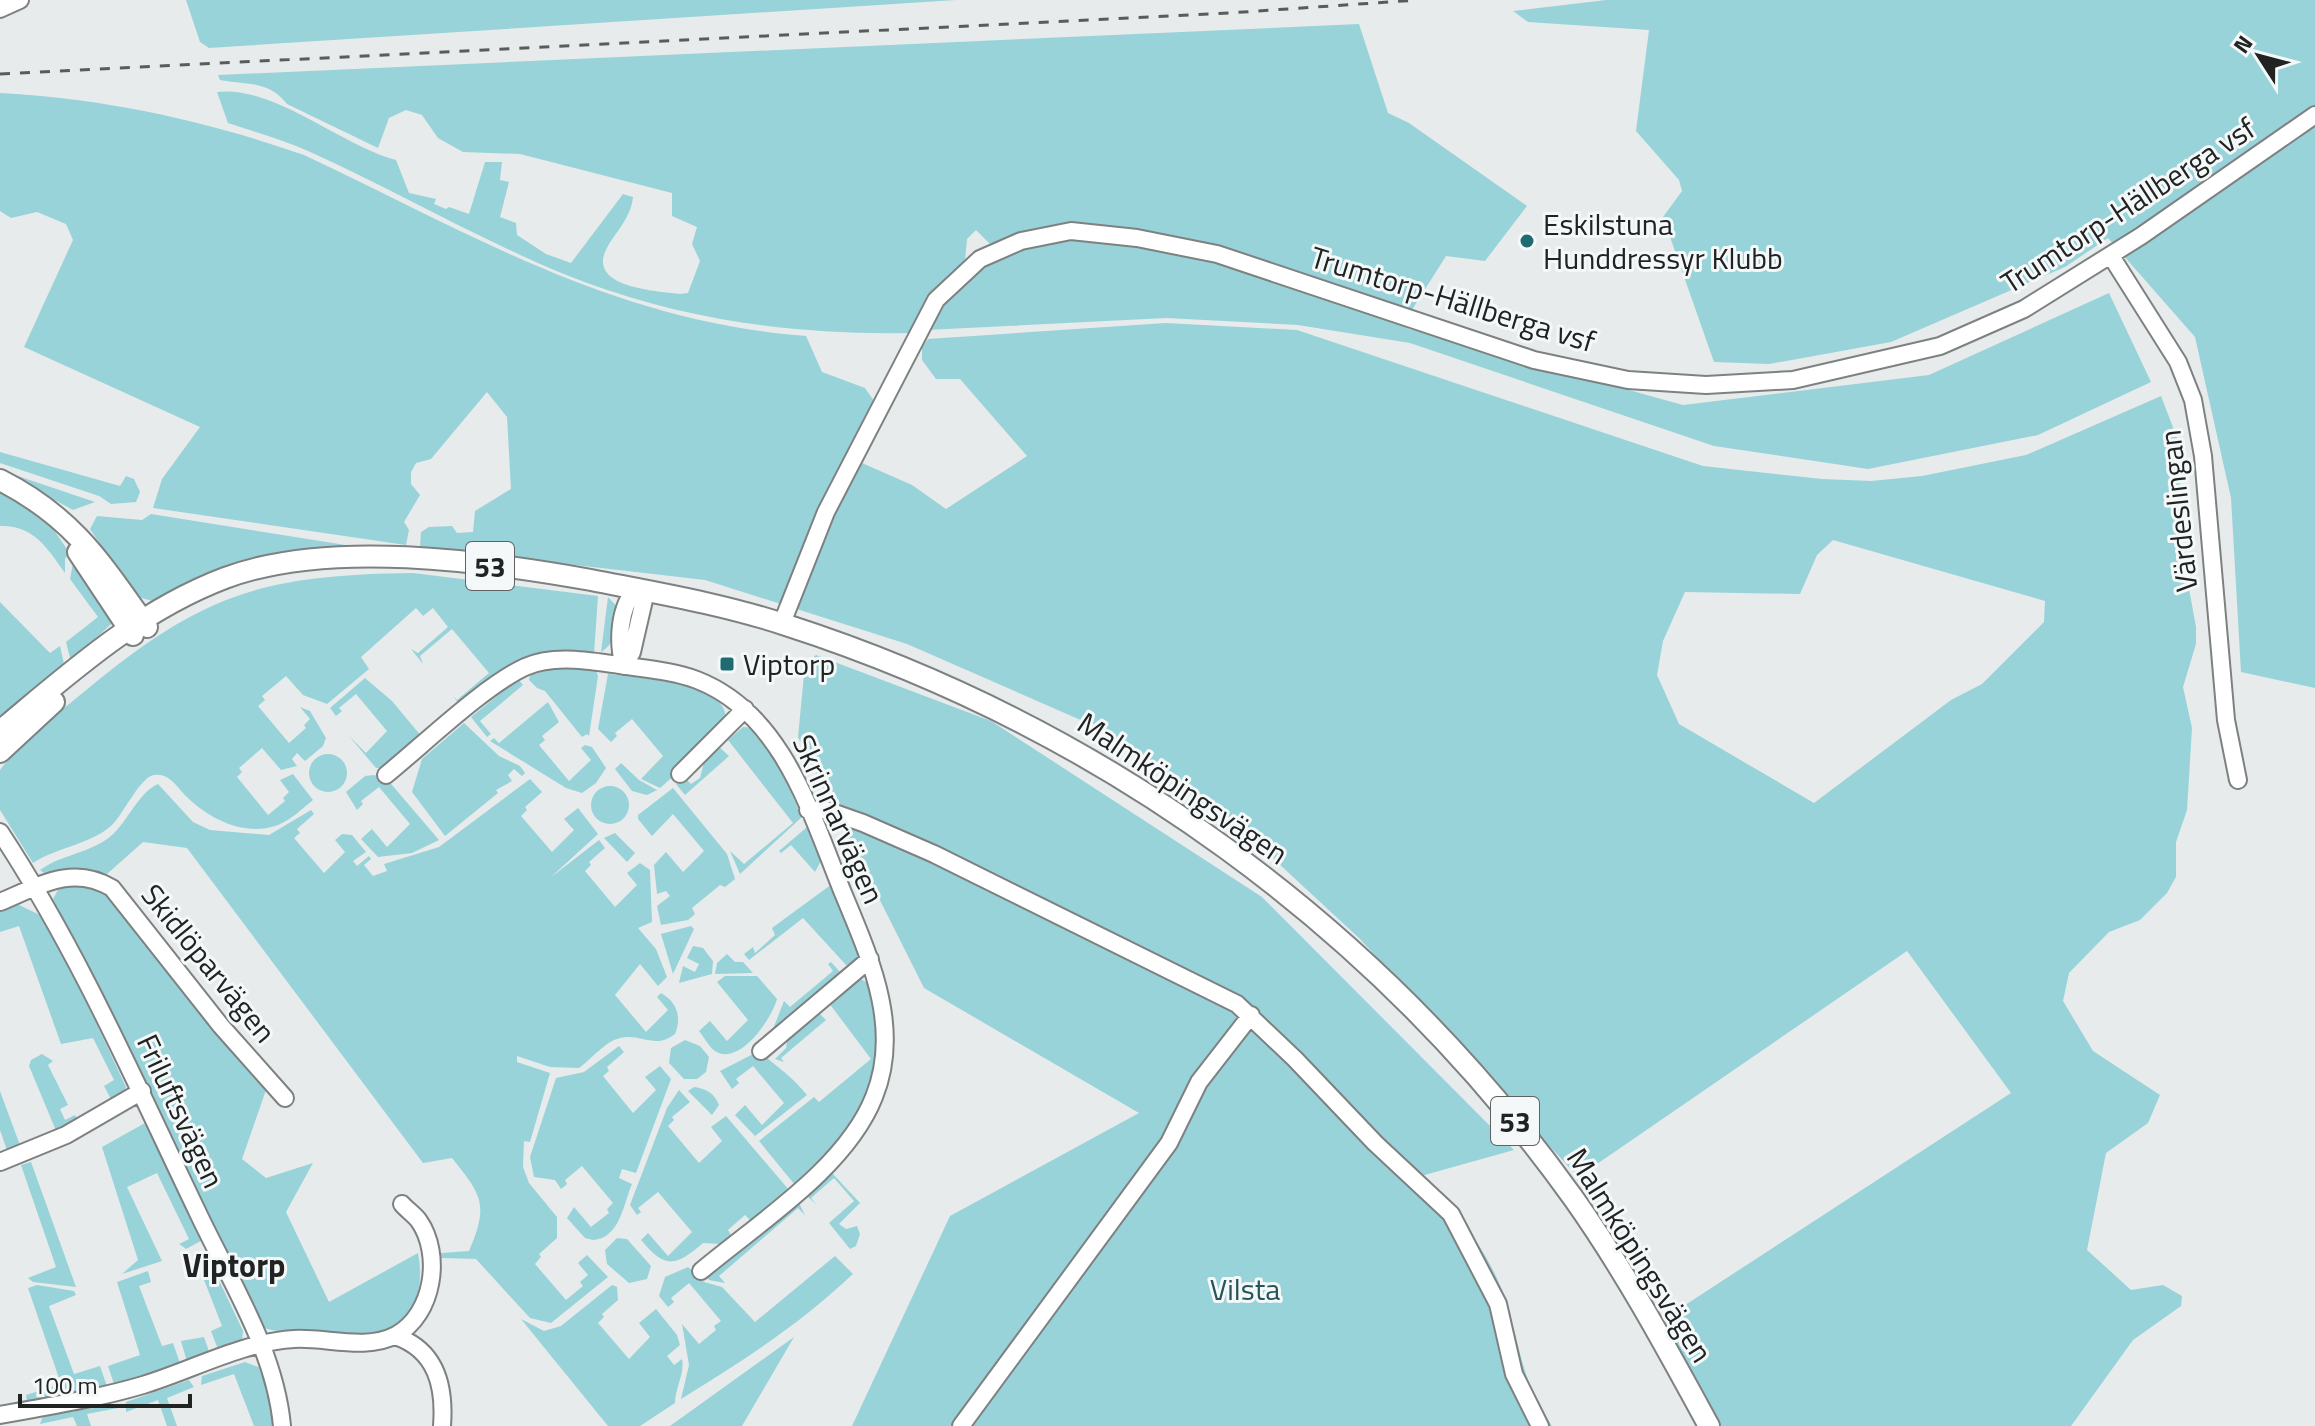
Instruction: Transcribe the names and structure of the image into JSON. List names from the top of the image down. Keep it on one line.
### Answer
{"streets":{"main road":["53","Malmköpingsvägen"],"street":["Trumtorp-Hällberga vsf","Värdeslingan","Skrinnarvägen","Skidlöparvägen","Friluftsvägen"]},"crossings":[["Trumtorp-Hällberga vsf","Värdeslingan"],["Trumtorp-Hällberga vsf","Malmköpingsvägen"],["Skidlöparvägen","Friluftsvägen"]],"districts":["Viptorp"],"parks":["Vilsta"],"places":{"other":["Eskilstuna Hunddressyr Klubb"],"transit":["Viptorp"]},"scale_bar":"100 m","north":"top left"}
